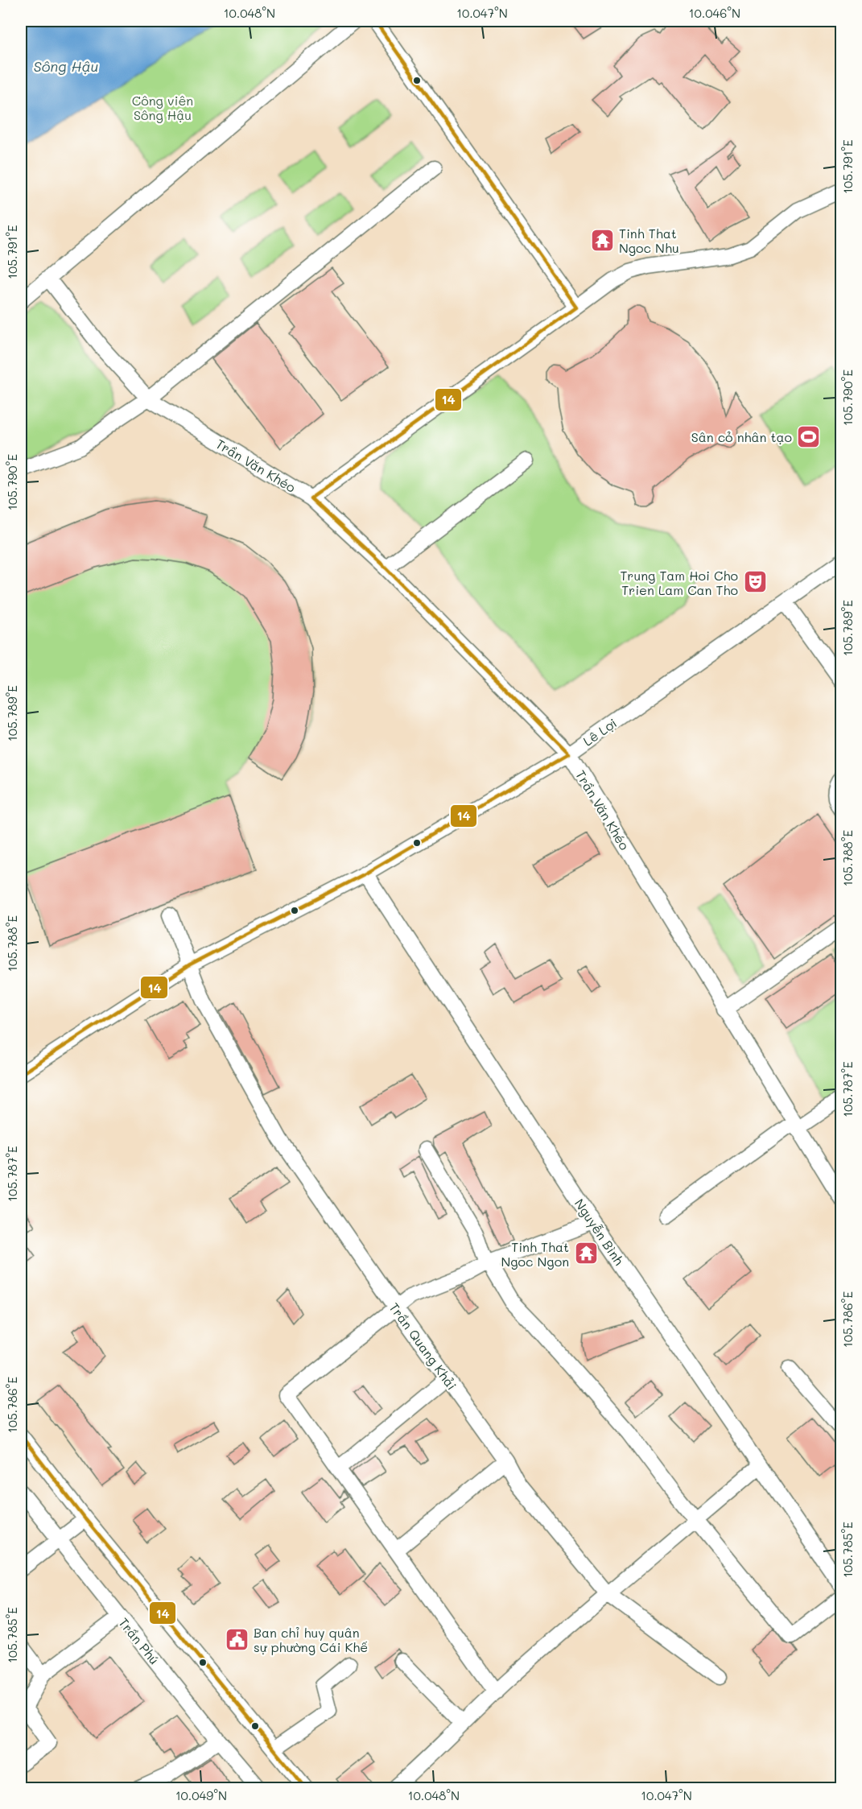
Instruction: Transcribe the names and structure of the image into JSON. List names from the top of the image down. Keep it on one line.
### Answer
{"streets":{"street":["Trần Văn Khéo","Lê Lợi","Nguyễn Bình","Trần Quang Khải","Trần Phú"]},"crossings":[["Trần Văn Khéo","Lê Lợi"],["Lê Lợi","Nguyễn Bình"],["Lê Lợi","Trần Quang Khải"]],"water":["Sông Hậu"],"parks":["Công viên Sông Hậu"],"places":{"temple":["Tinh That Ngoc Nhu","Tinh That Ngoc Ngon"],"sports":["Sân cỏ nhân tạo"],"theatre":["Trung Tam Hoi Cho Trien Lam Can Tho"],"public building":["Ban chỉ huy quân sự phường Cái Khế"]},"lines":["transit line 14"],"coordinates":["10.048°N","10.047°N","10.046°N","105.791°E","105.790°E","105.789°E","105.788°E","105.787°E","105.786°E","105.785°E","10.049°N"]}
